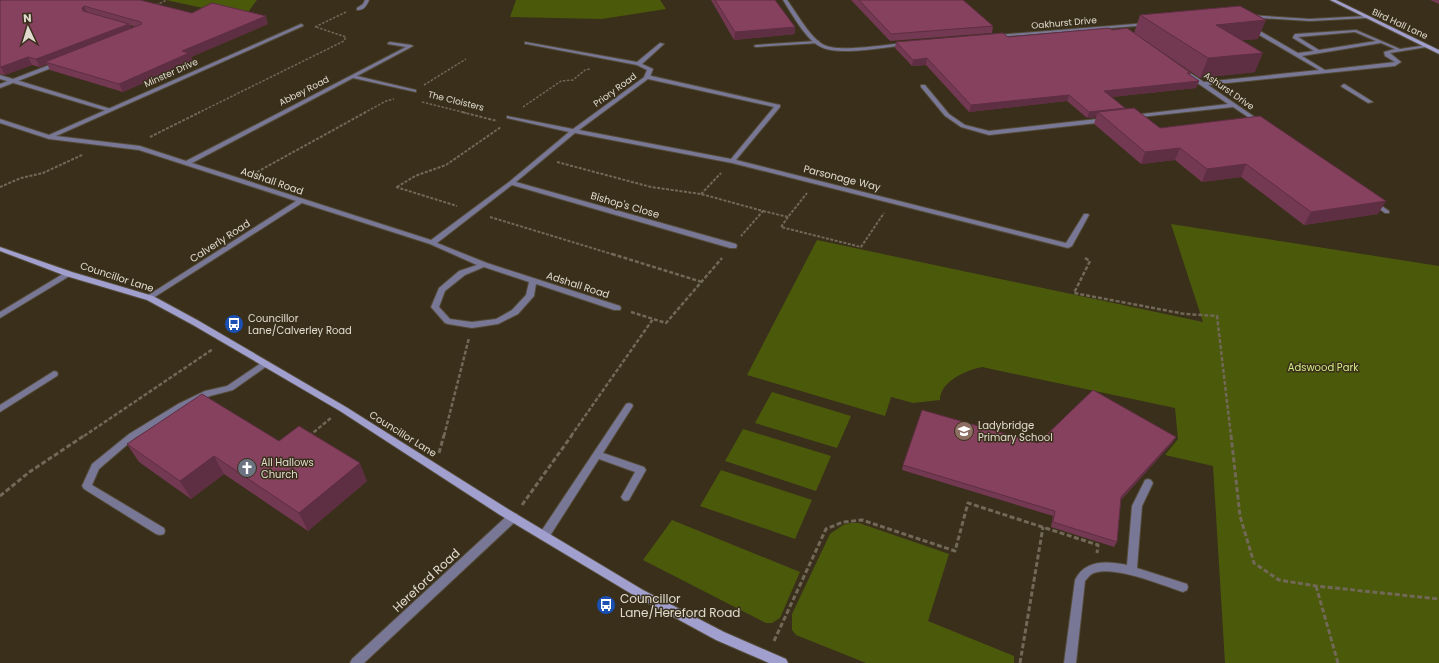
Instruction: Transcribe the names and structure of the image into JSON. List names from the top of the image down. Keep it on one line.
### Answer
{"streets":{"street":["Oakhurst Drive","Bird Hall Lane","Minster Drive","Priory Road","Abbey Road","Ashurst Drive","The Cloisters","Parsonage Way","Adshall Road","Bishop's Close","Calverly Road","Councillor Lane","Hereford Road"]},"crossings":[["Minster Drive","Adshall Road"],["Priory Road","The Cloisters"],["Priory Road","Parsonage Way"],["Priory Road","Adshall Road"],["Priory Road","Bishop's Close"],["Abbey Road","The Cloisters"],["Abbey Road","Adshall Road"],["Adshall Road","Calverly Road"],["Calverly Road","Councillor Lane"],["Councillor Lane","Hereford Road"]],"parks":["Adswood Park"],"places":{"bus stop":["Councillor Lane/Calverley Road","Councillor Lane/Hereford Road"],"school or university":["Ladybridge Primary School"],"church":["All Hallows Church"]},"north":"top"}
